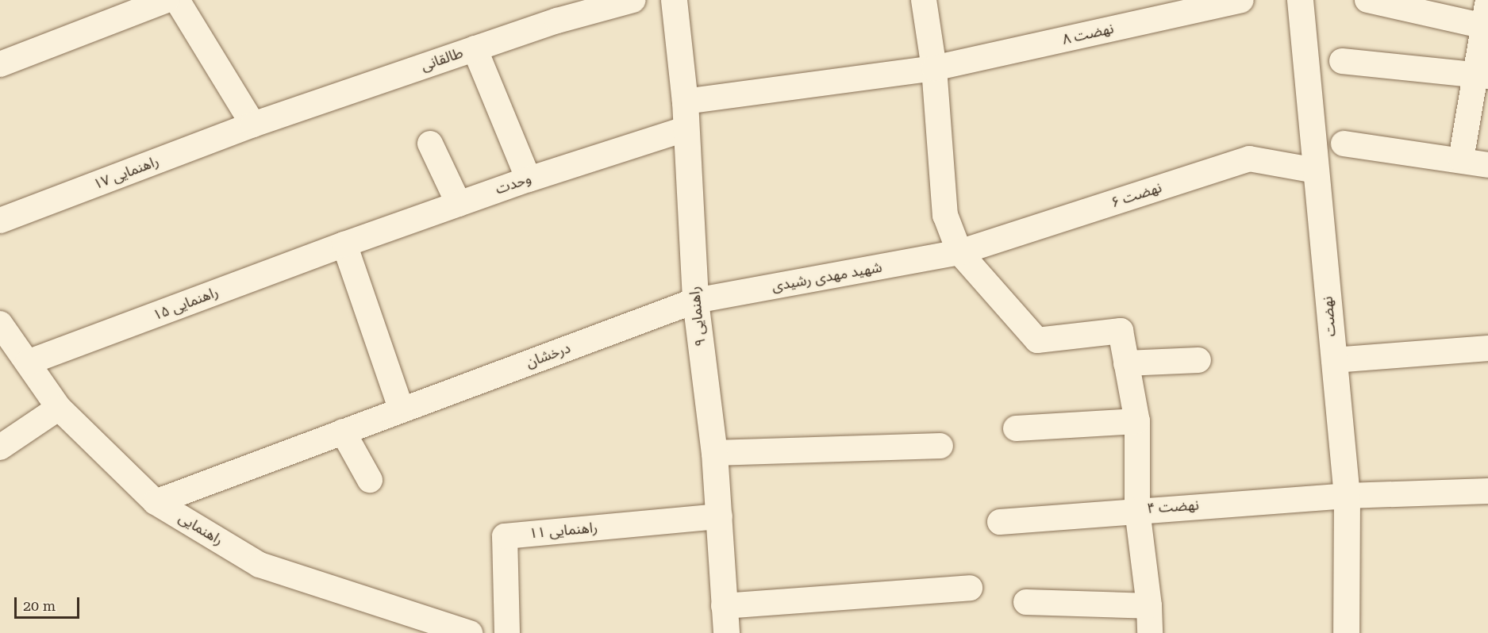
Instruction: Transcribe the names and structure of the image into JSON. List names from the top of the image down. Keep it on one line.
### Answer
{"streets":{"street":["نهضت ۸","طالقانی","راهنمایی ۱۷","وحدت","نهضت ۶","شهید مهدی رشیدی","راهنمایی ۱۵","راهنمایی ۹","نهضت","درخشان","نهضت ۴","راهنمایی","راهنمایی ۱۱"]},"crossings":[["نهضت ۸","راهنمایی ۹"],["طالقانی","راهنمایی ۱۷"],["وحدت","راهنمایی ۱۵"],["وحدت","راهنمایی ۹"],["نهضت ۶","شهید مهدی رشیدی"],["نهضت ۶","نهضت"],["شهید مهدی رشیدی","راهنمایی ۹"],["شهید مهدی رشیدی","درخشان"],["راهنمایی ۱۵","راهنمایی"],["راهنمایی ۹","درخشان"],["راهنمایی ۹","راهنمایی ۱۱"],["نهضت","نهضت ۴"],["درخشان","راهنمایی"]],"scale_bar":"20 m"}
